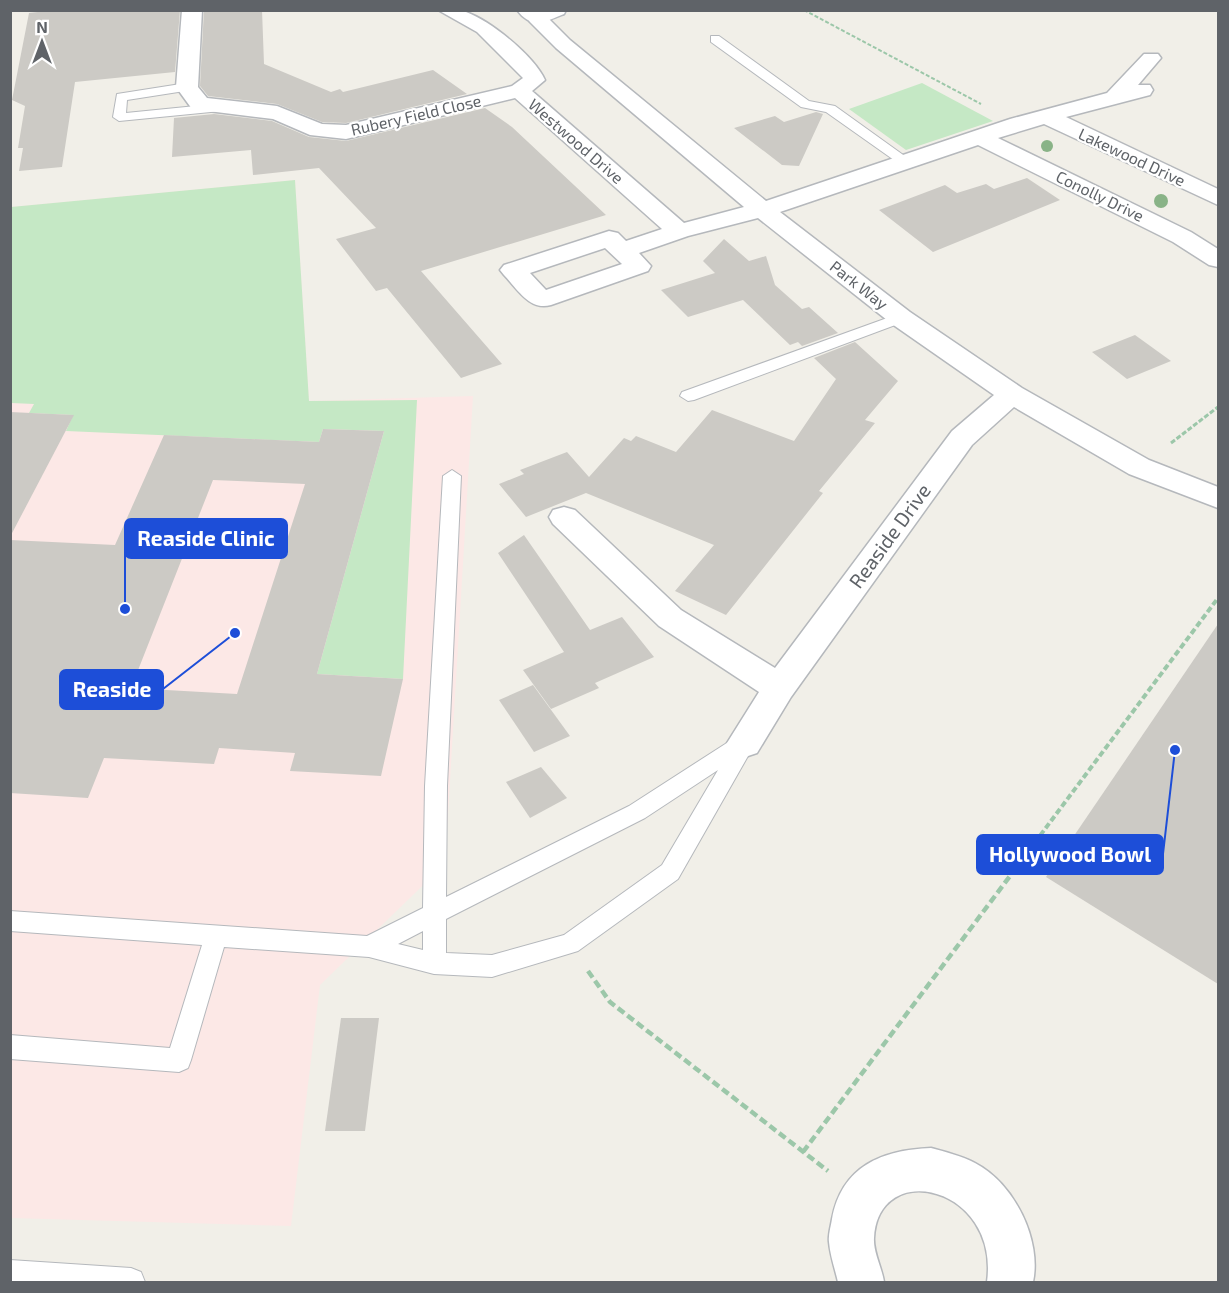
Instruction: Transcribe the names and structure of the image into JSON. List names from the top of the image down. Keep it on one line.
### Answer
{"streets":{"street":["Rubery Field Close","Westwood Drive","Lakewood Drive","Conolly Drive","Park Way","Reaside Drive"]},"crossings":[["Rubery Field Close","Westwood Drive"],["Park Way","Reaside Drive"]],"places":["Reaside Clinic","Reaside","Hollywood Bowl"],"north":"top"}
